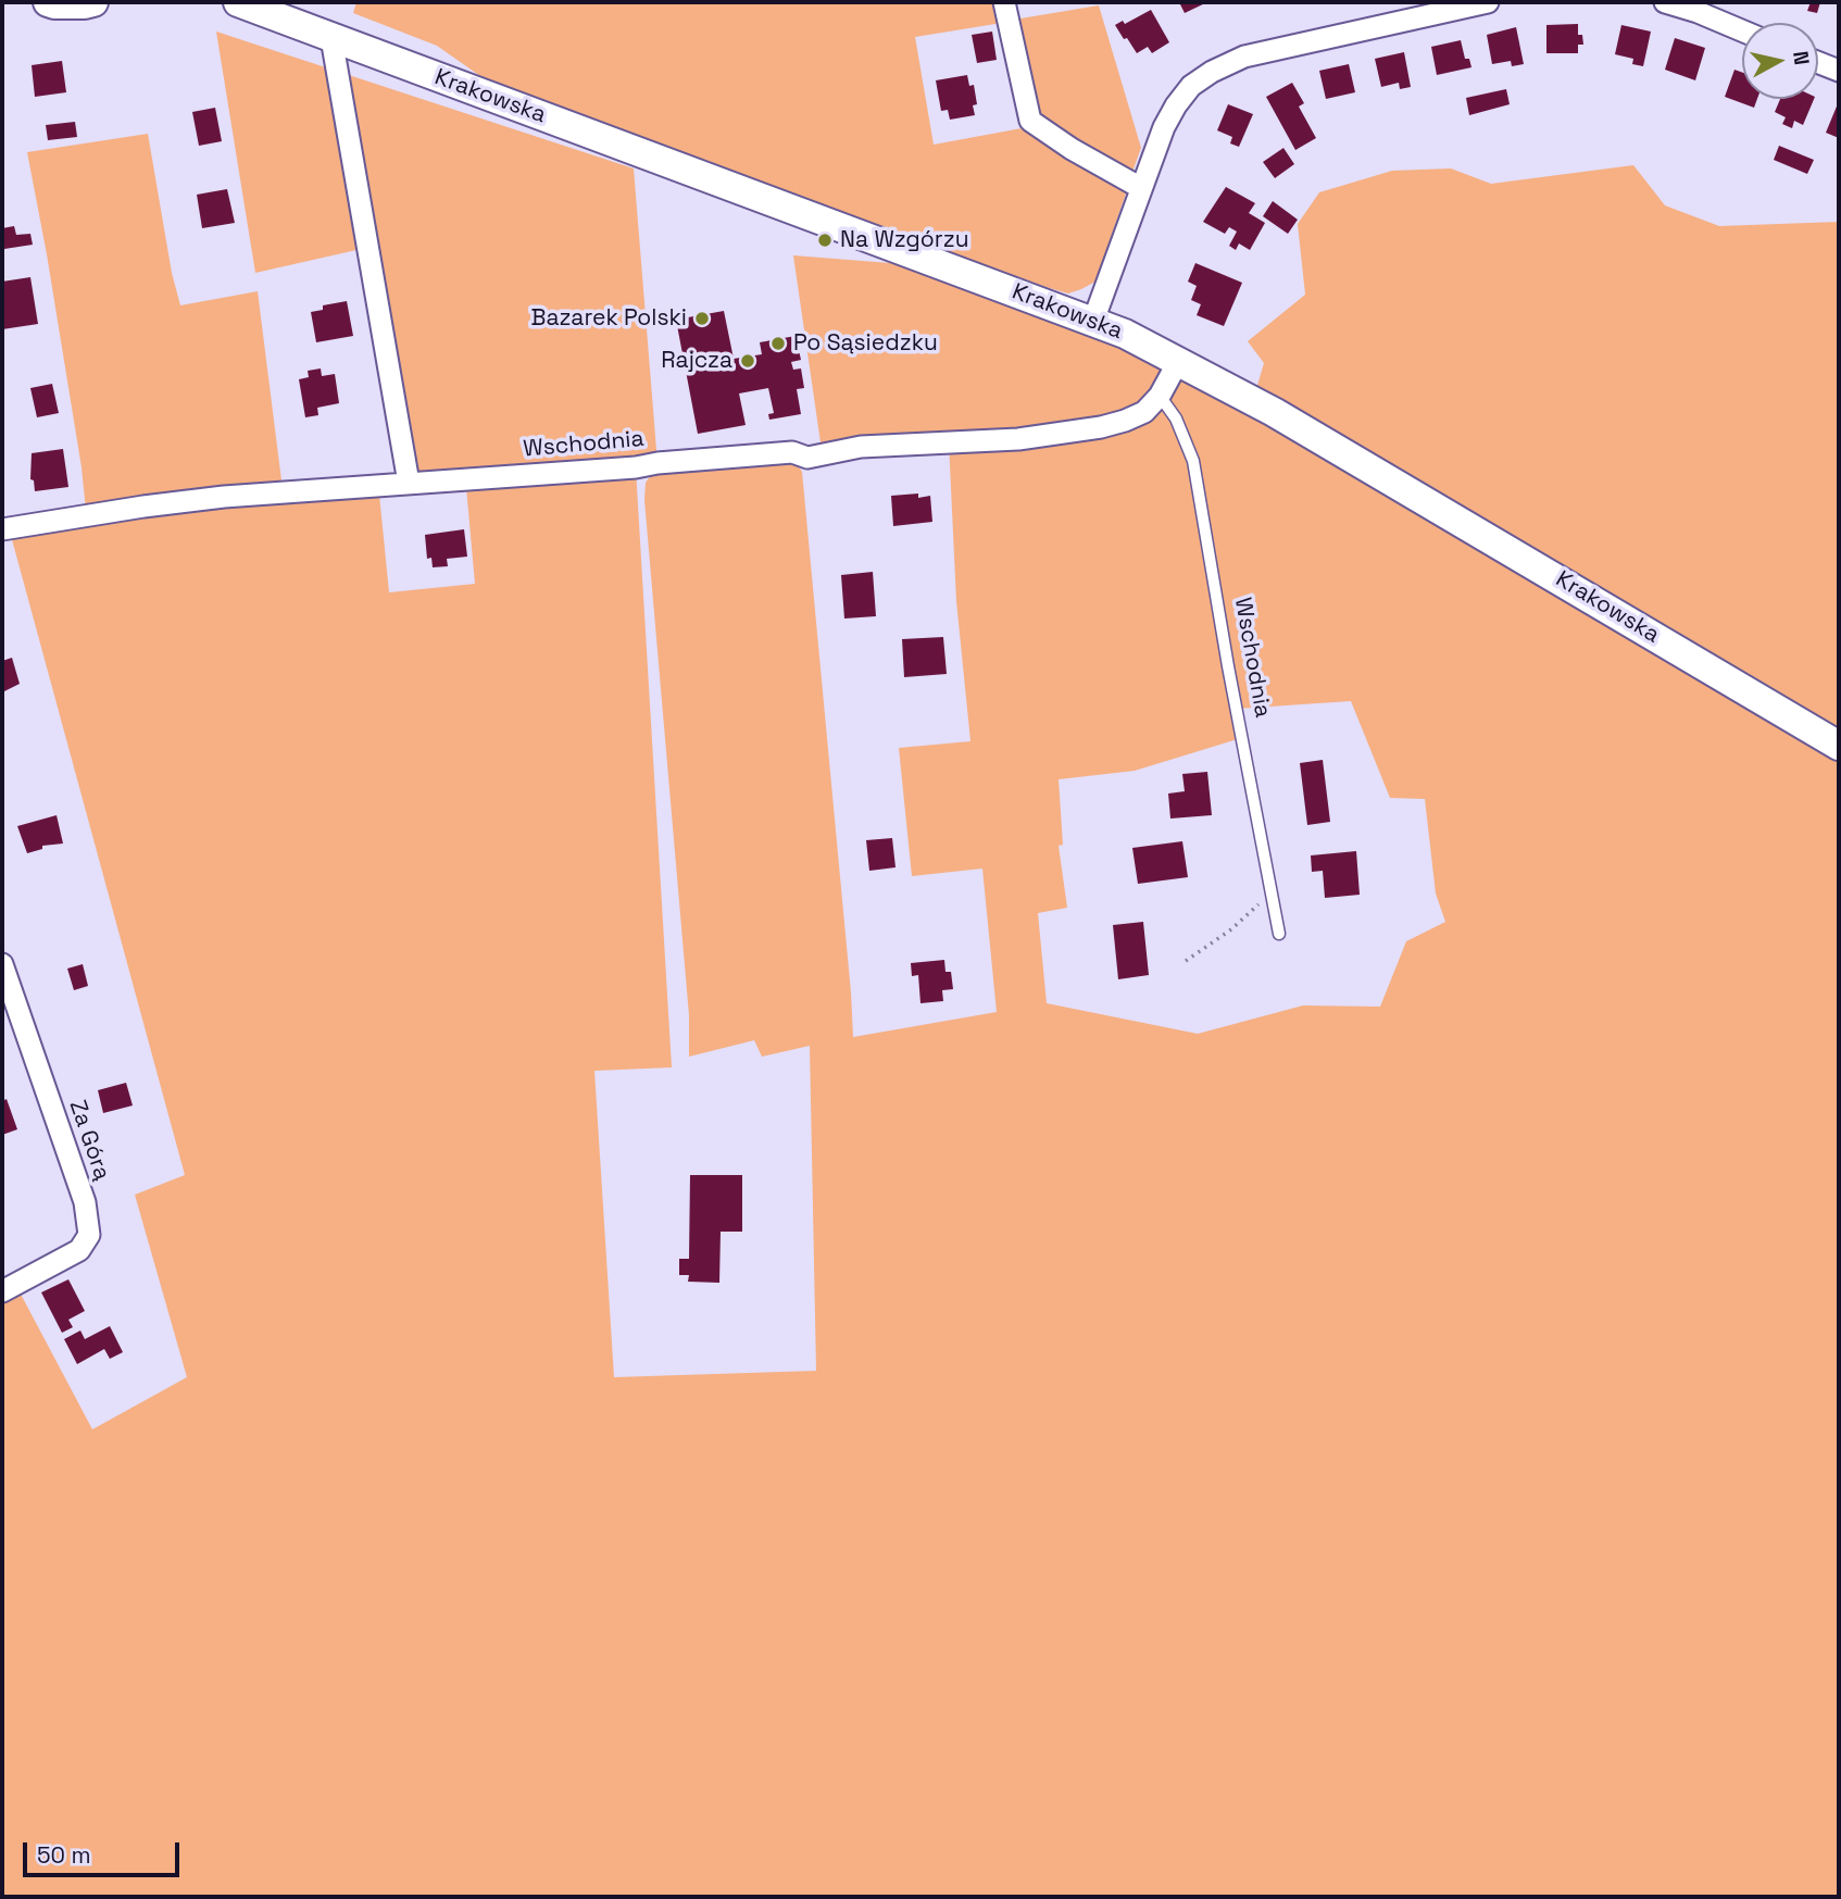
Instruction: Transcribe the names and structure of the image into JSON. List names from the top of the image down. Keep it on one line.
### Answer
{"streets":{"main road":["Krakowska"],"street":["Wschodnia","Za Górą"]},"crossings":[["Krakowska","Wschodnia"]],"places":["Na Wzgórzu","Bazarek Polski","Po Sąsiedzku","Rajcza"],"scale_bar":"50 m","north":"right"}
